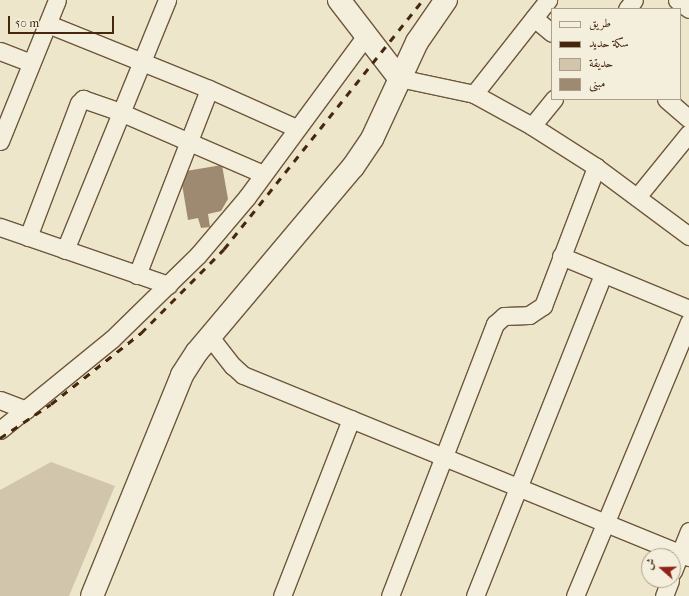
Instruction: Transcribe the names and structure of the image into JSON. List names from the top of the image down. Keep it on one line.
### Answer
{"legend":["طريق","سكة حديد","حديقة","مبنى"],"scale_bar":"50 m","north":"left"}
